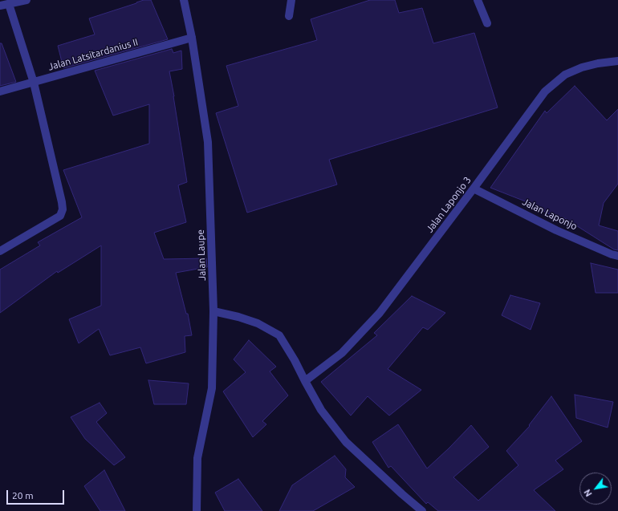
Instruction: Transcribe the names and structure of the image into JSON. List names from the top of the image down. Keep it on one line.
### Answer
{"streets":{"street":["Jalan Latsitardanius II","Jalan Laponjo 3","Jalan Laponjo","Jalan Laupe"]},"crossings":[["Jalan Latsitardanius II","Jalan Laupe"],["Jalan Laponjo 3","Jalan Laponjo"]],"scale_bar":"20 m","north":"bottom left"}
